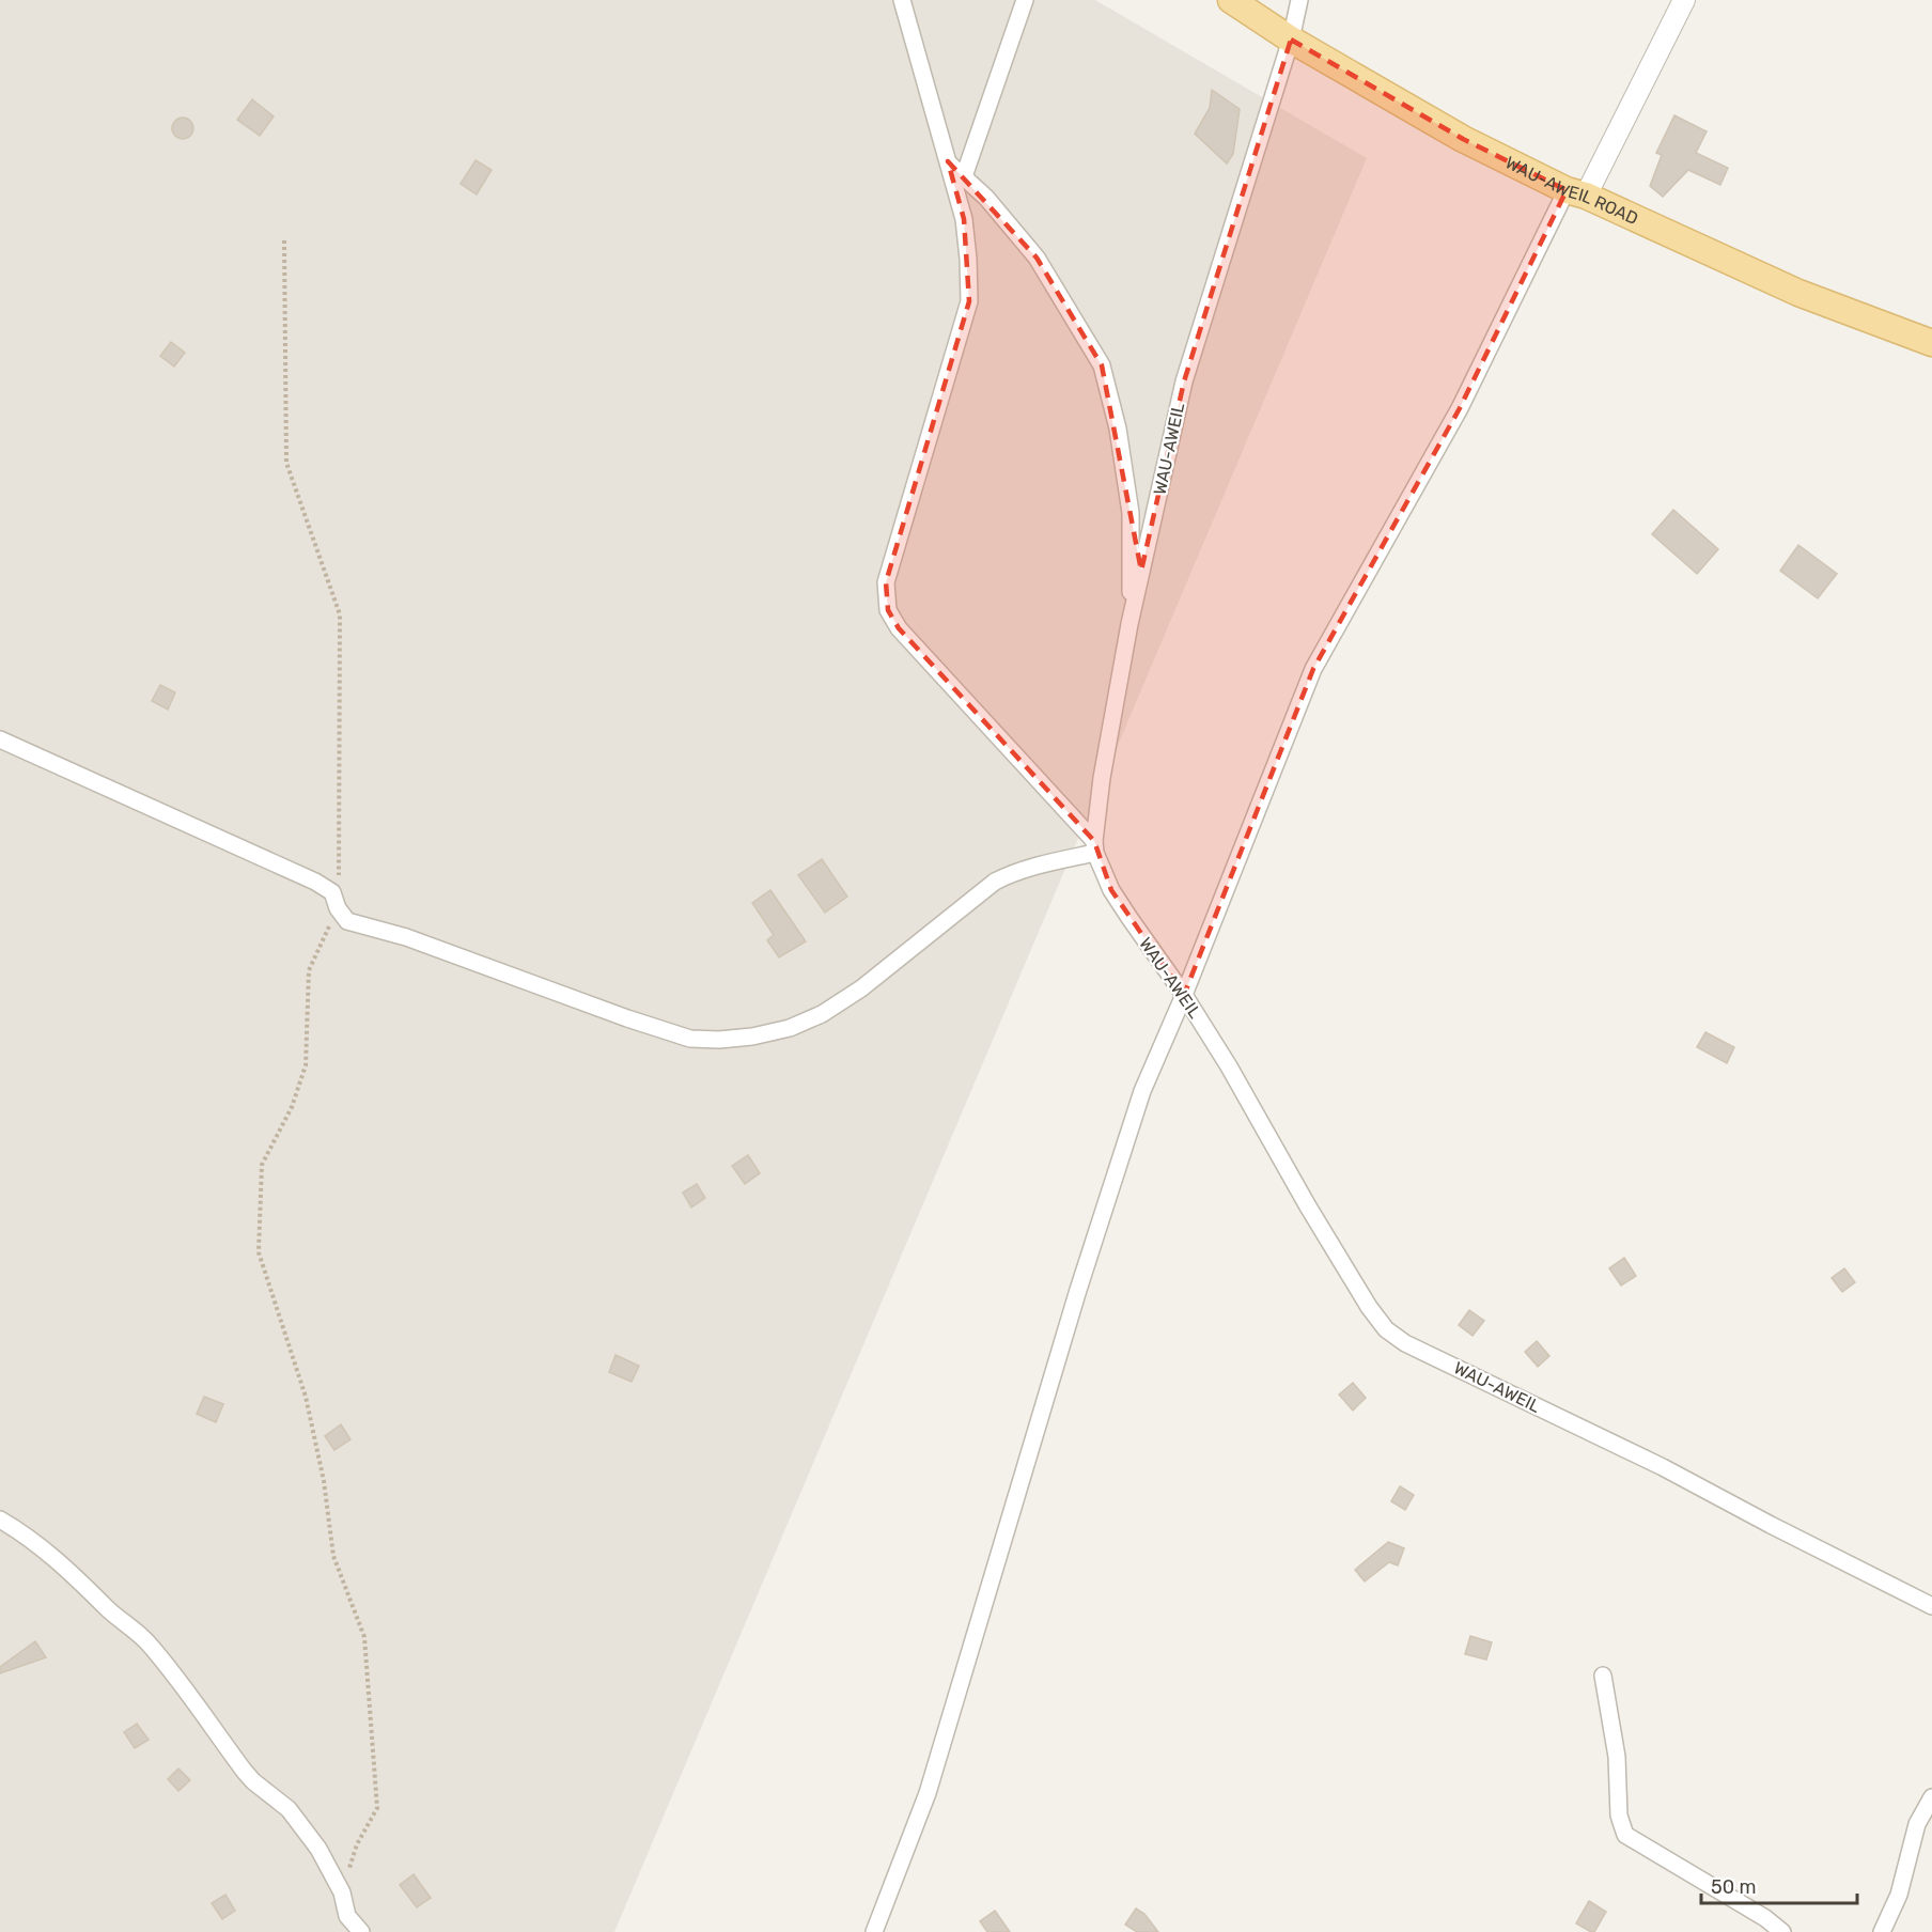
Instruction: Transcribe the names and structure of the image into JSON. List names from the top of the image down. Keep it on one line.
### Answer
{"streets":{"main road":["WAU-AWEIL ROAD"],"street":["WAU-AWEIL"]},"crossings":[["WAU-AWEIL ROAD","WAU-AWEIL"]],"scale_bar":"50 m"}
